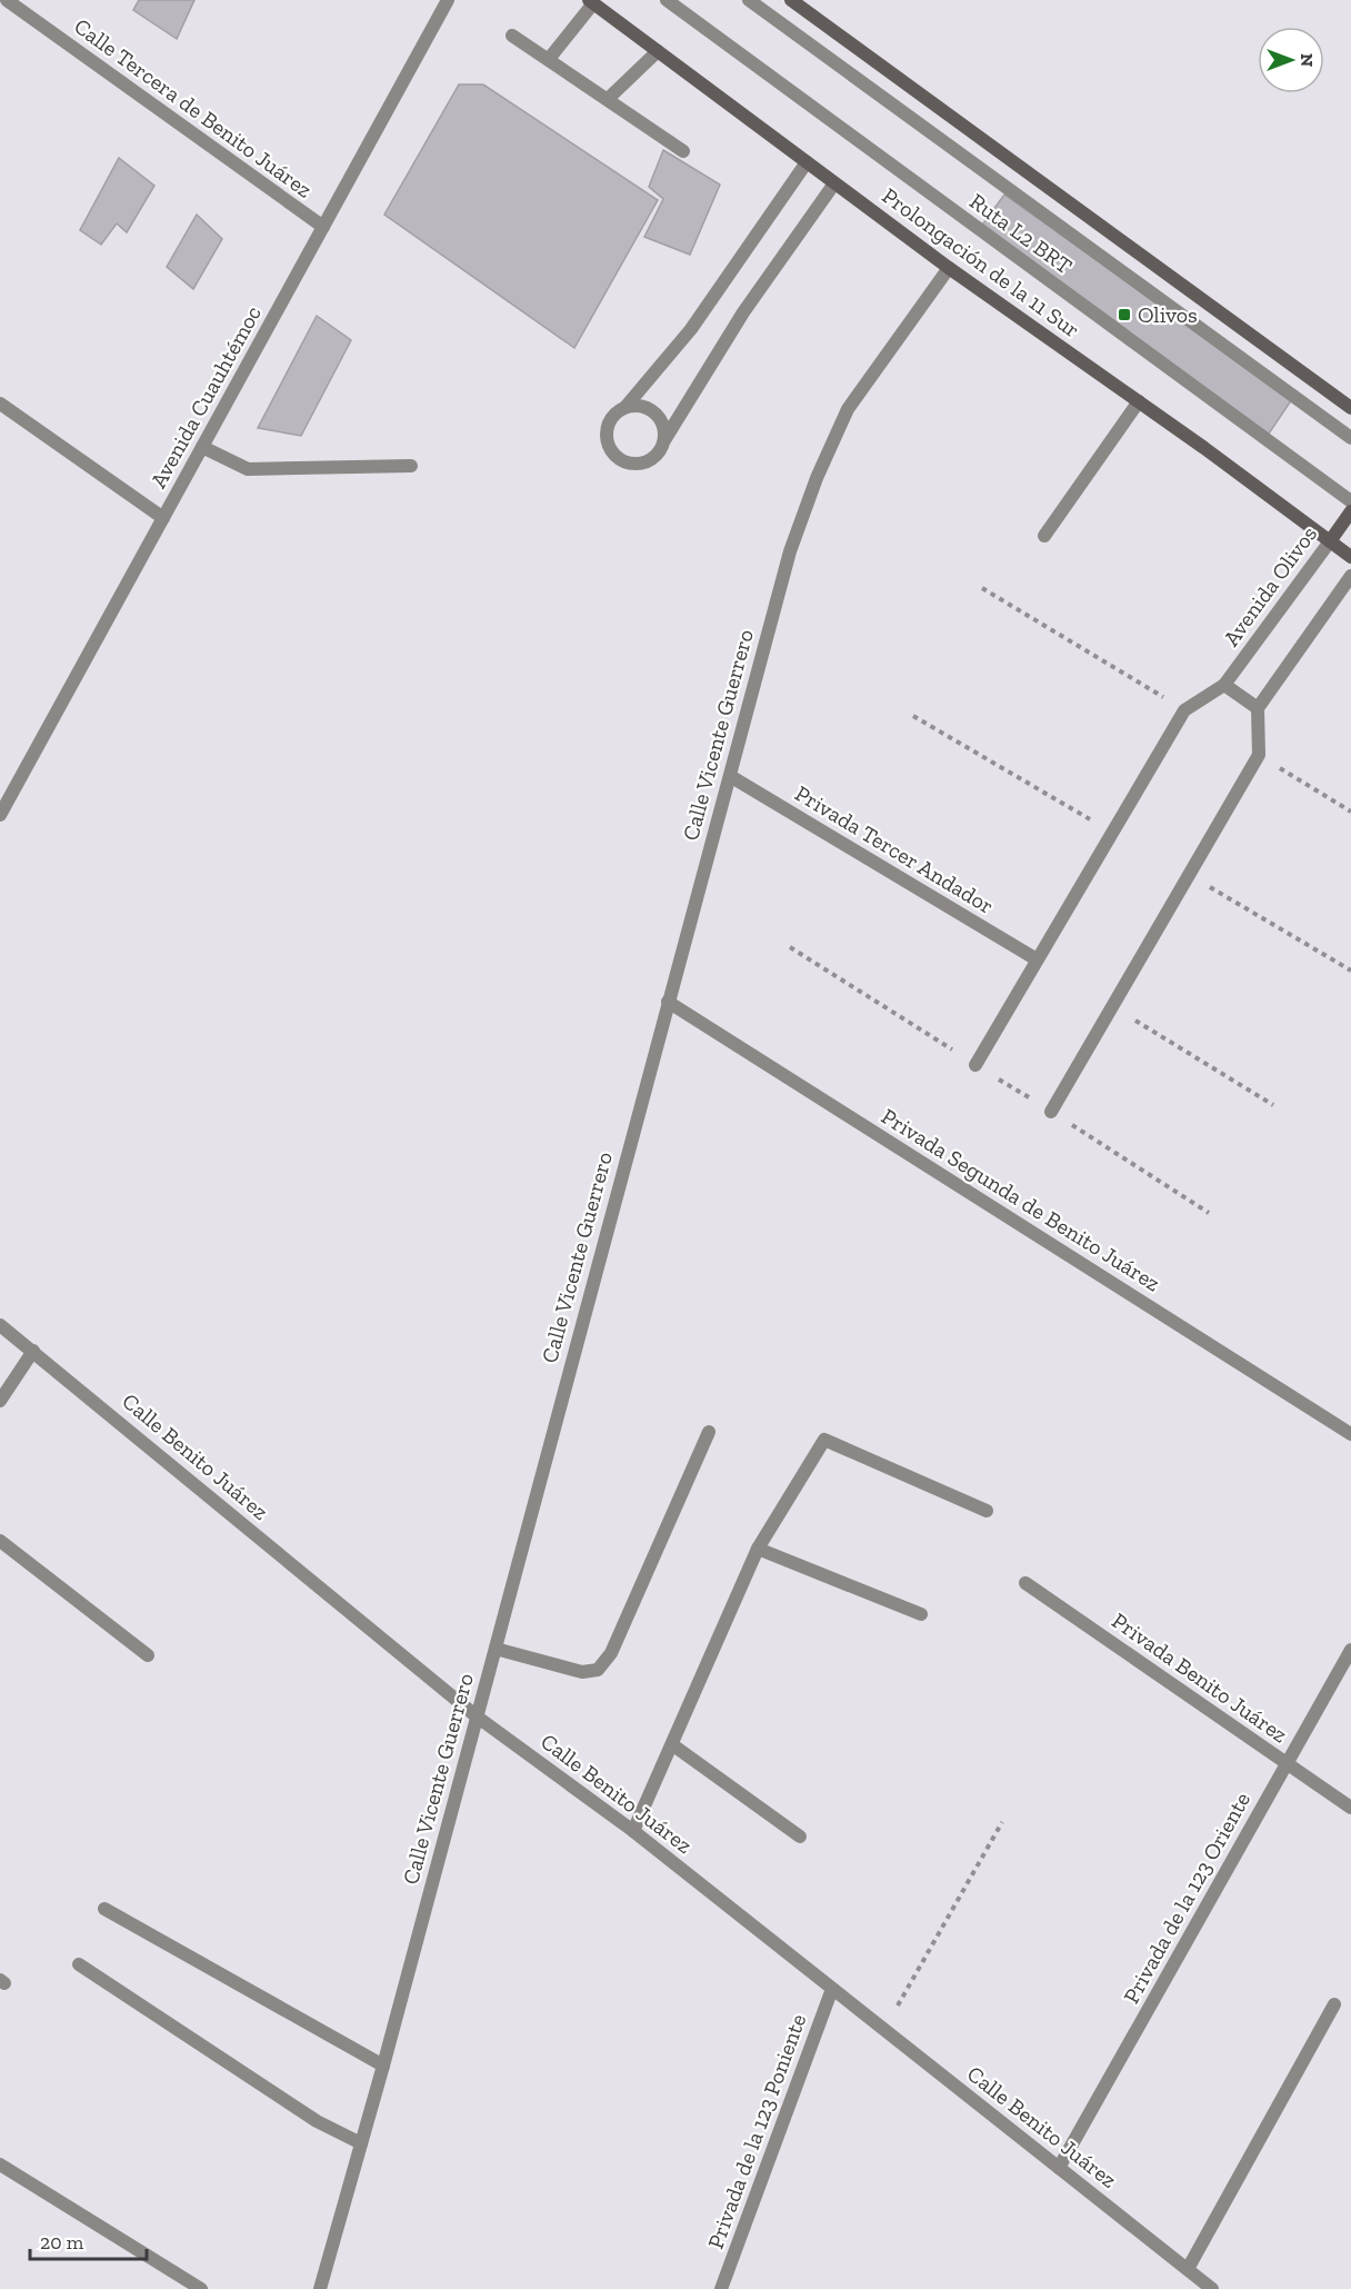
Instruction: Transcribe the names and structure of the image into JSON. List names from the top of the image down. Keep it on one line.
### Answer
{"streets":{"main road":["Prolongación de la 11 Sur","Avenida Olivos"],"street":["Calle Tercera de Benito Juárez","Ruta L2 BRT","Avenida Cuauhtémoc","Calle Vicente Guerrero","Privada Tercer Andador","Privada Segunda de Benito Juárez","Calle Benito Juárez","Privada Benito Juárez","Privada de la 123 Oriente","Privada de la 123 Poniente"]},"crossings":[["Calle Tercera de Benito Juárez","Avenida Cuauhtémoc"],["Prolongación de la 11 Sur","Avenida Olivos"],["Prolongación de la 11 Sur","Calle Vicente Guerrero"],["Calle Vicente Guerrero","Privada Tercer Andador"],["Calle Vicente Guerrero","Privada Segunda de Benito Juárez"],["Calle Vicente Guerrero","Calle Benito Juárez"],["Calle Benito Juárez","Privada de la 123 Oriente"],["Calle Benito Juárez","Privada de la 123 Poniente"],["Privada Benito Juárez","Privada de la 123 Oriente"]],"places":{"transit":["Olivos"]},"scale_bar":"20 m","north":"right"}
